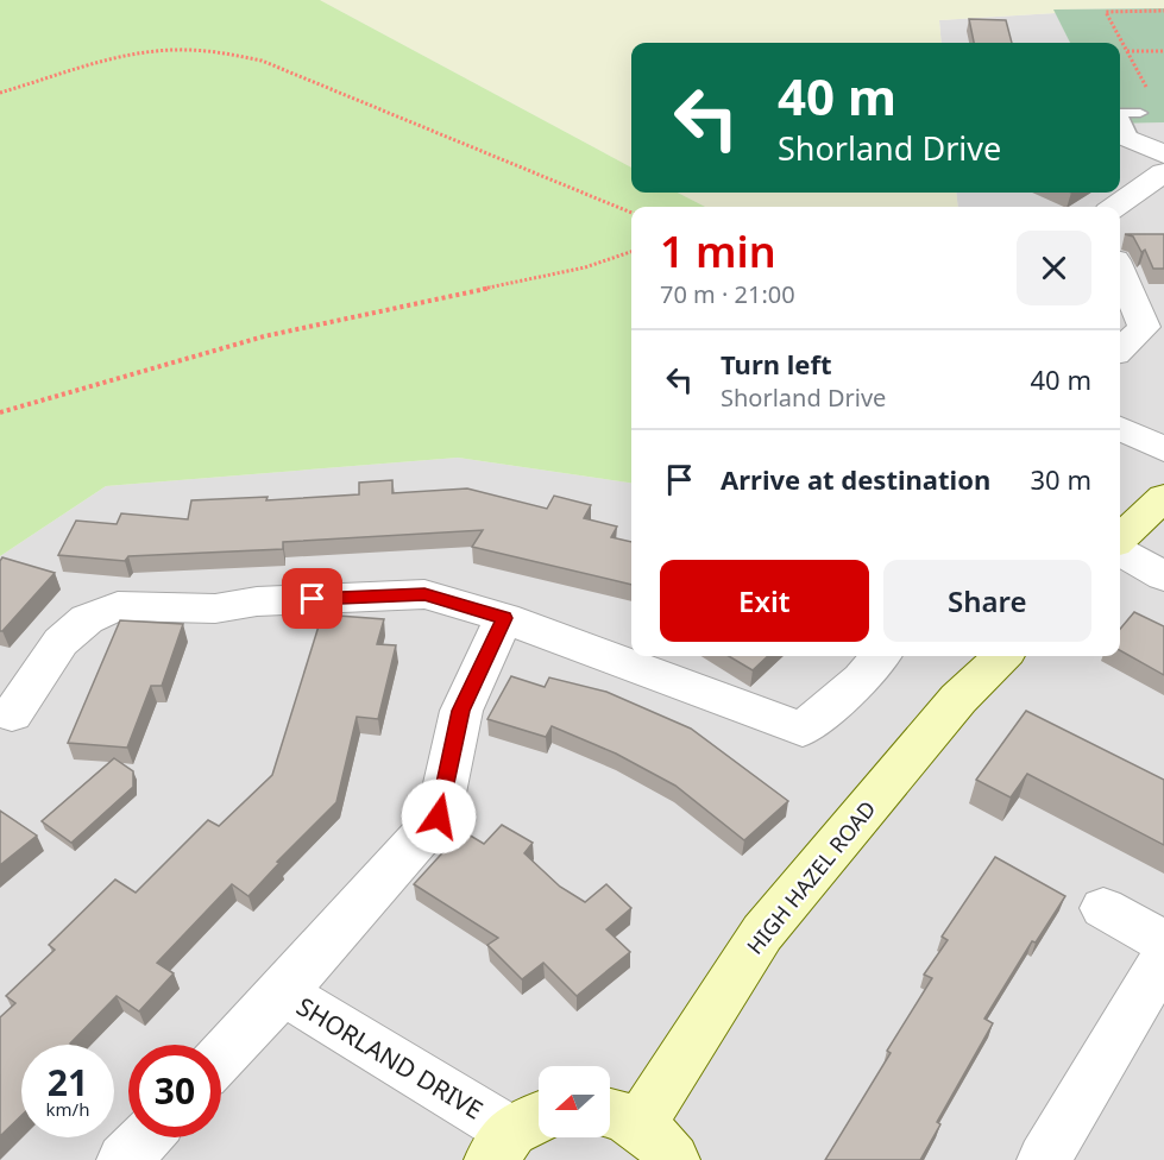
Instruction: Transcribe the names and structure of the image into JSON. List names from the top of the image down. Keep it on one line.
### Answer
{"streets":{"main road":["HIGH HAZEL ROAD"],"street":["SHORLAND DRIVE"]},"north":"left","page":{"turn":["40 m","Shorland Drive"],"heading":["1 min","70 m · 21:00"],"list":[{"name":"Turn left","note":"Shorland Drive","value":"40 m"},{"name":"Arrive at destination","value":"30 m"}],"buttons":["Exit","Share"],"speed":"21 km/h","limit":"30"}}
